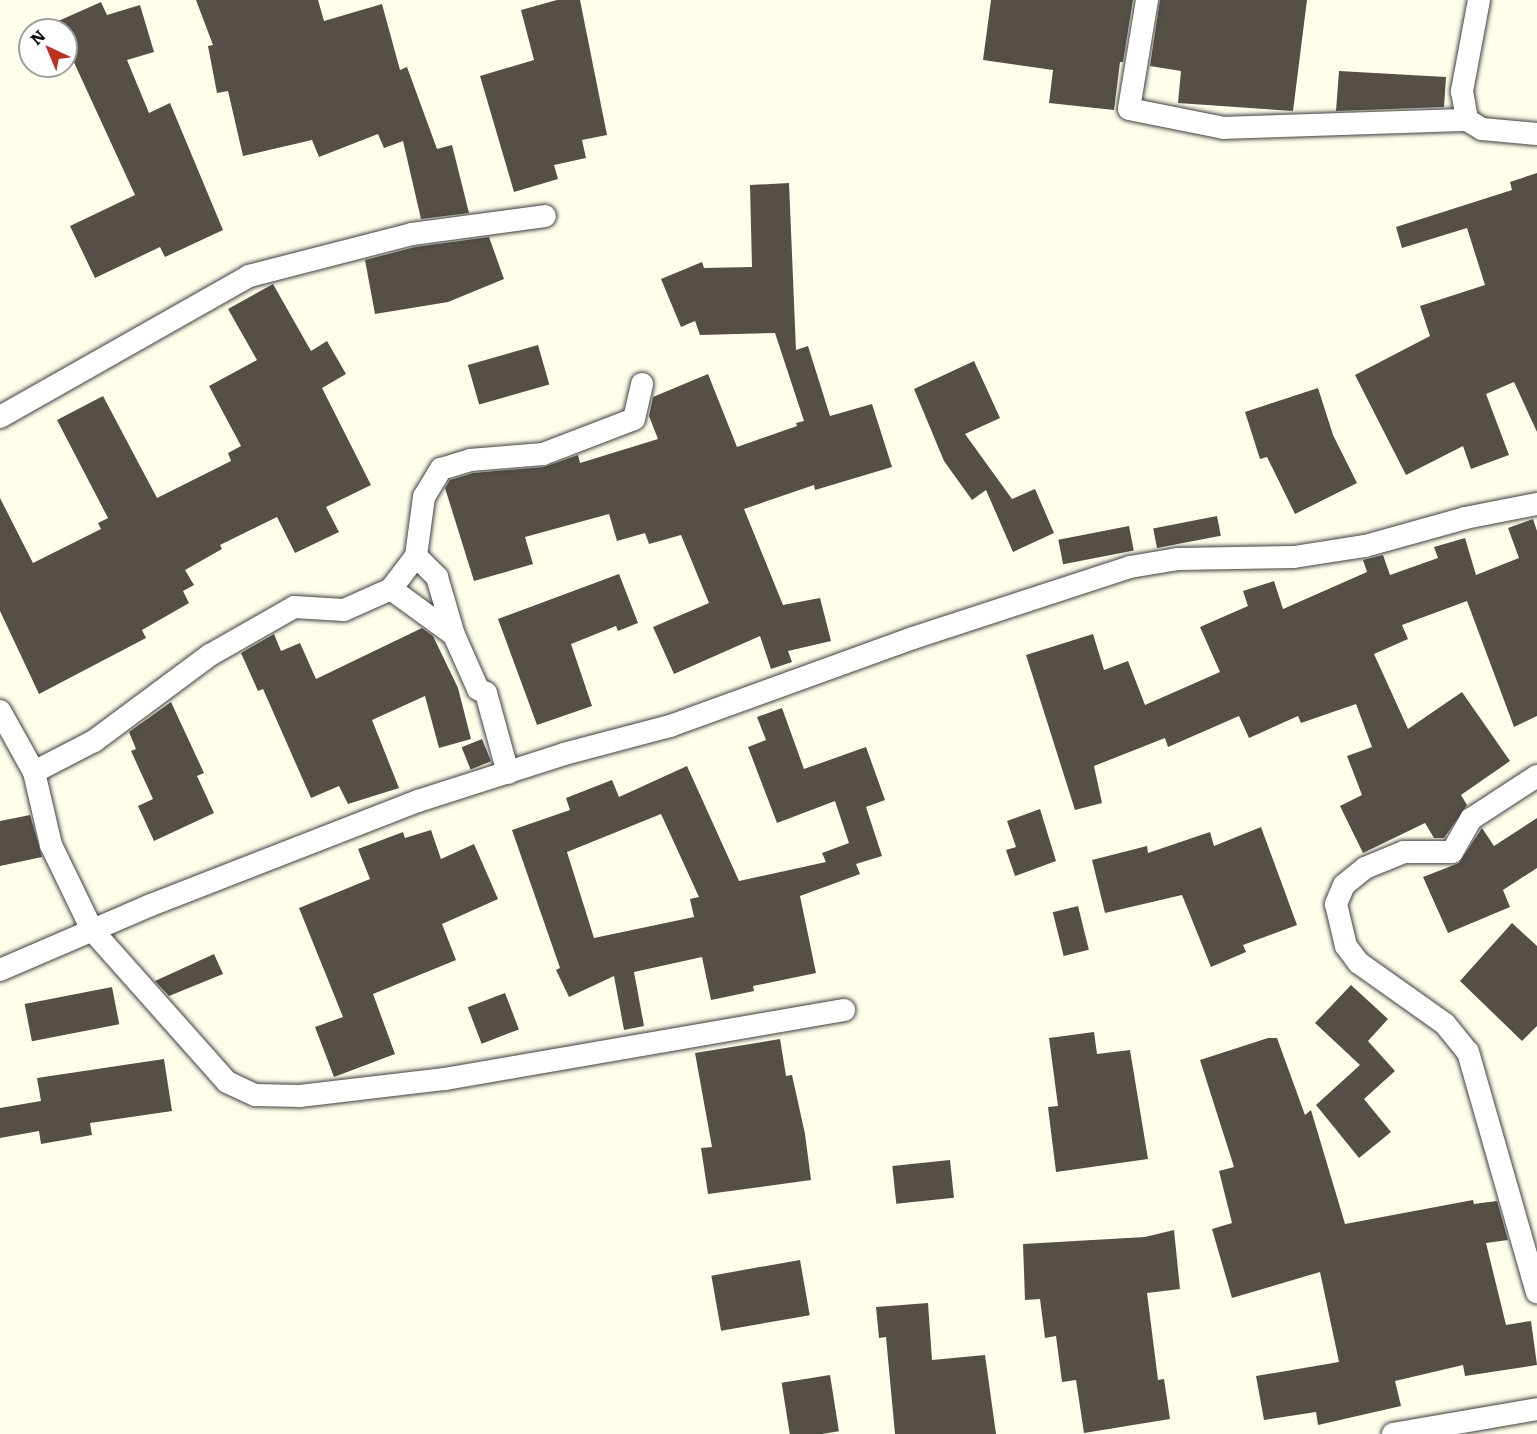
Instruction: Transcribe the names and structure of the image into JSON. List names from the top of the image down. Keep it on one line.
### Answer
{"north":"top left"}
